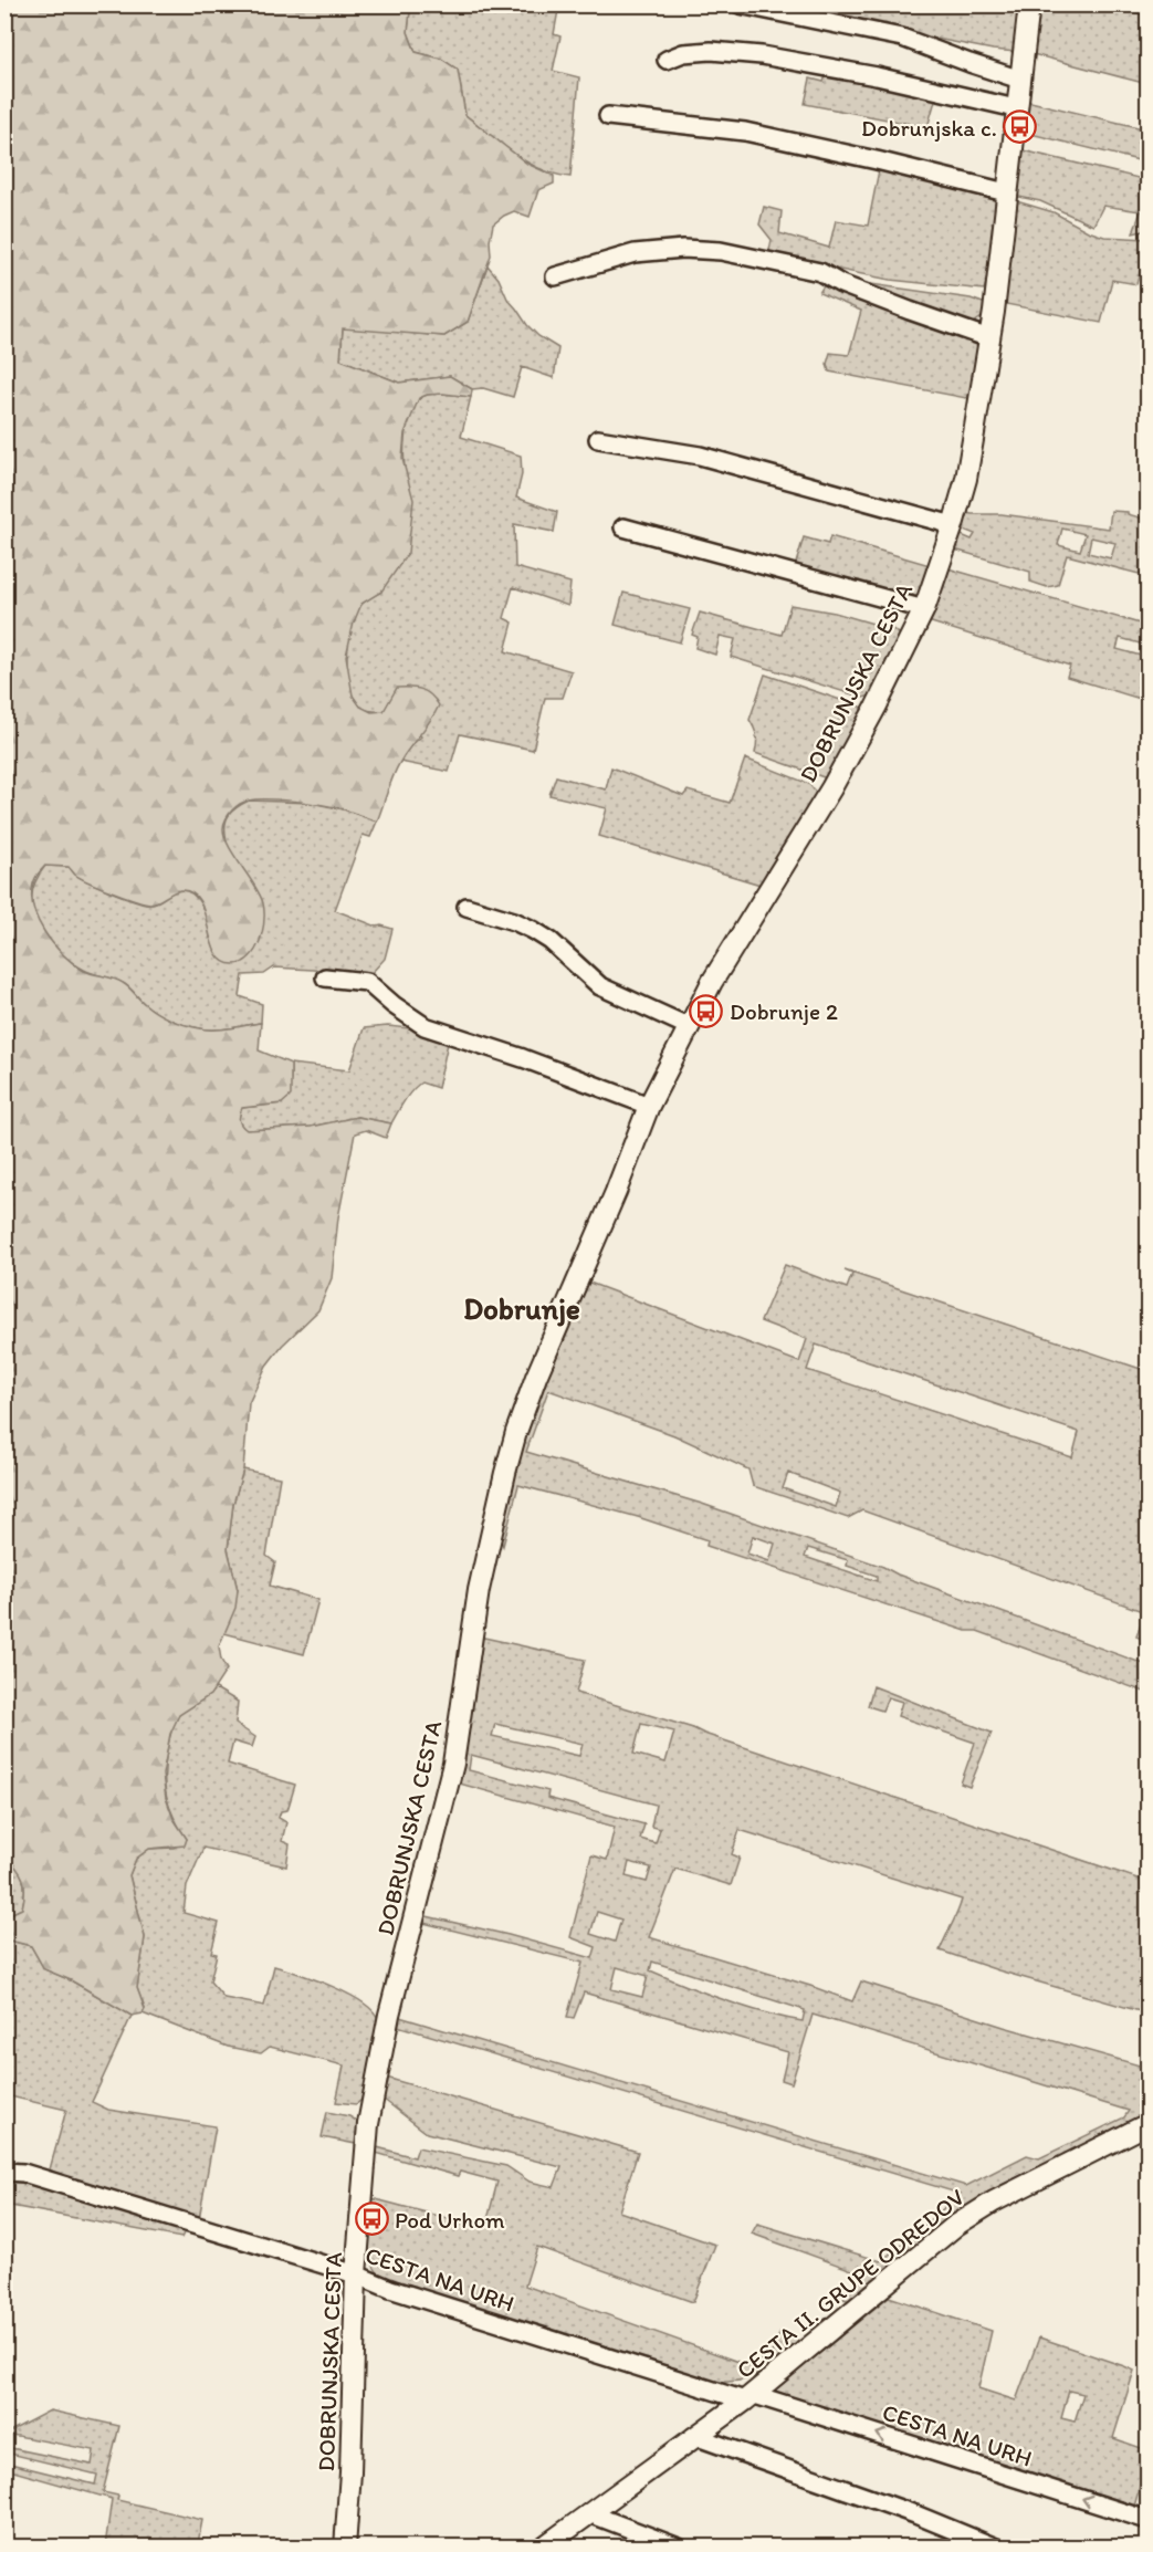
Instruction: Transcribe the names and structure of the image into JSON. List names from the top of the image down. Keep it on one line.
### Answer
{"streets":{"street":["DOBRUNJSKA CESTA","CESTA NA URH","CESTA II. GRUPE ODREDOV"]},"crossings":[["DOBRUNJSKA CESTA","CESTA NA URH"],["CESTA NA URH","CESTA II. GRUPE ODREDOV"]],"districts":["Dobrunje"],"places":{"bus stop":["Dobrunjska c.","Dobrunje 2","Pod Urhom"]}}
